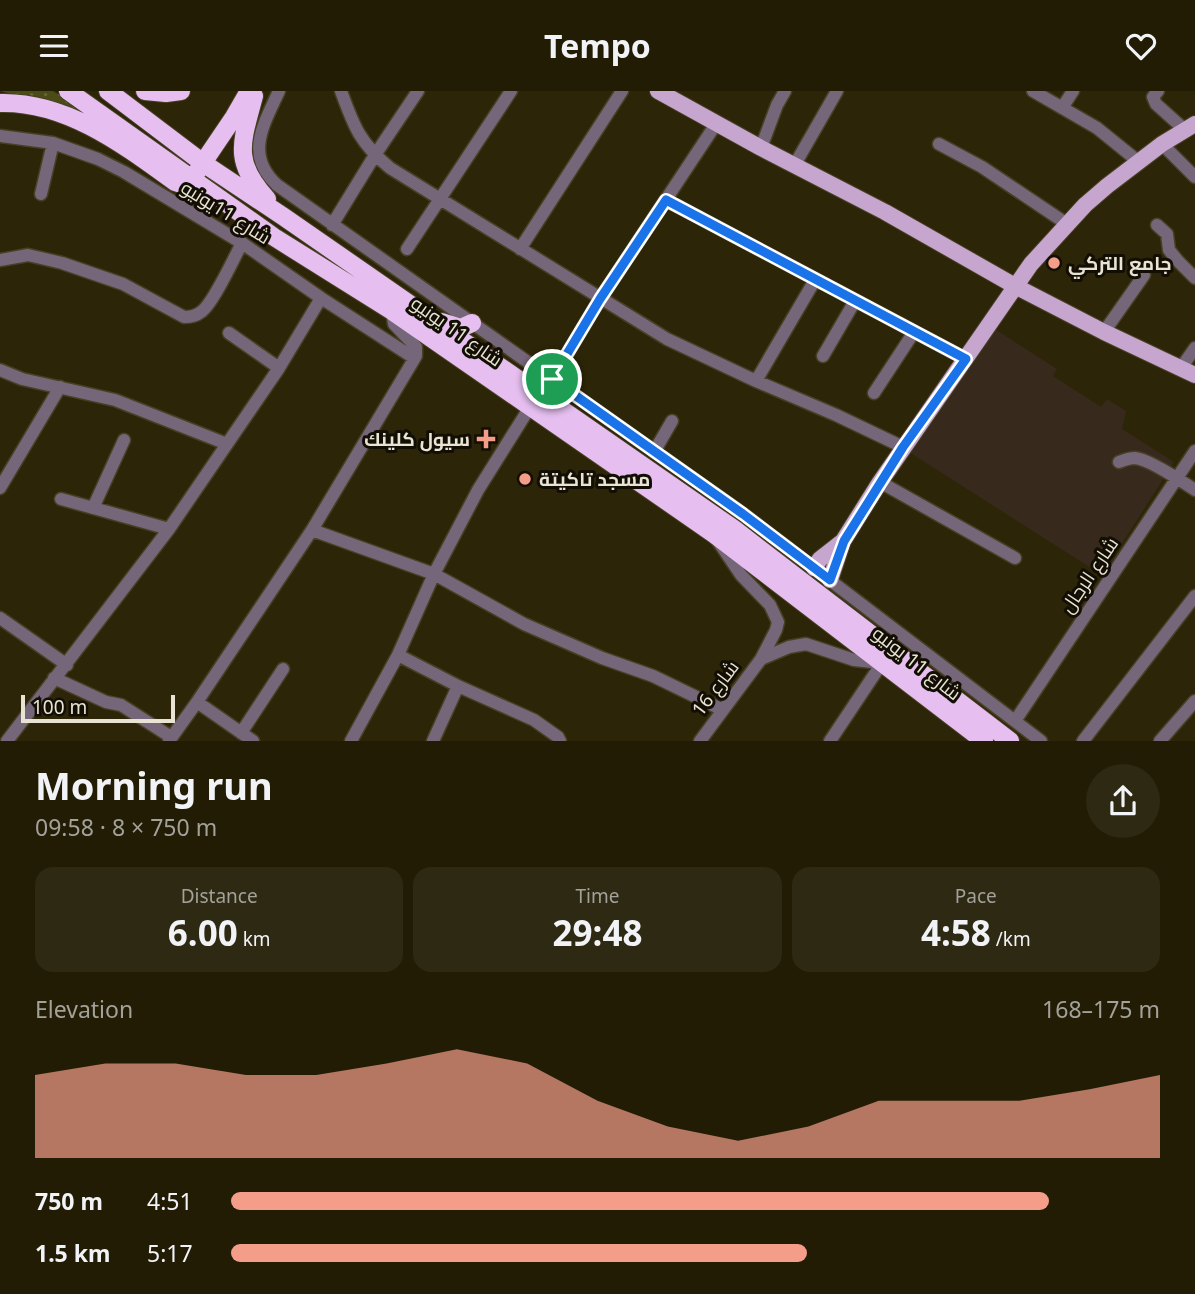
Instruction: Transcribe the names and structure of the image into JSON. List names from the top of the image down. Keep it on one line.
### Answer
{"streets":{"highway":["شارع 11 يونيو"],"street":["شارع 11يونيو","شارع الرجال","شارع 16"]},"crossings":[["شارع 11 يونيو","شارع 16"]],"places":{"other":["جامع التركي","مسجد تاكيتة"],"health":["سيول كلينك"]},"scale_bar":"100 m","page":{"header":"Tempo","scale":"100 m","heading":["Morning run","09:58 · 8 × 750 m"],"stats":[["Distance","6.00 km"],["Time","29:48"],["Pace","4:58 /km"]],"chart":["Elevation","168–175 m"],"list":[{"name":"750 m","note":"4:51"},{"name":"1.5 km","note":"5:17"}]}}
